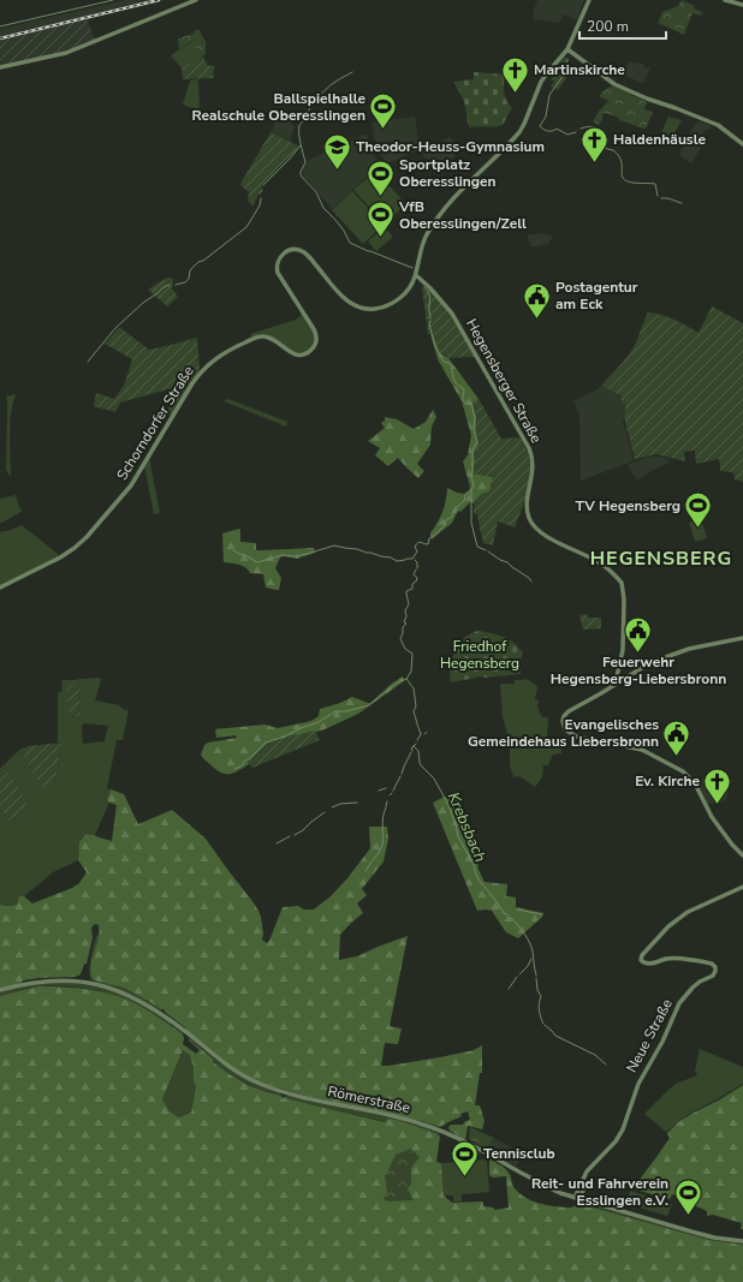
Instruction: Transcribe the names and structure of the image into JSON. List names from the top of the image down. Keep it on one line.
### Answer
{"streets":{"street":["Hegensberger Straße","Schorndorfer Straße","Neue Straße","Römerstraße"]},"crossings":[["Hegensberger Straße","Schorndorfer Straße"],["Neue Straße","Römerstraße"]],"districts":["HEGENSBERG"],"water":["Krebsbach"],"parks":["Friedhof Hegensberg"],"places":{"church":["Martinskirche","Haldenhäusle","Ev. Kirche"],"sports":["Ballspielhalle Realschule Oberesslingen","Sportplatz Oberesslingen","VfB Oberesslingen/Zell","TV Hegensberg","Tennisclub","Reit- und Fahrverein Esslingen e.V."],"school or university":["Theodor-Heuss-Gymnasium"],"public building":["Postagentur am Eck","Feuerwehr Hegensberg-Liebersbronn","Evangelisches Gemeindehaus Liebersbronn"]},"scale_bar":"200 m"}
